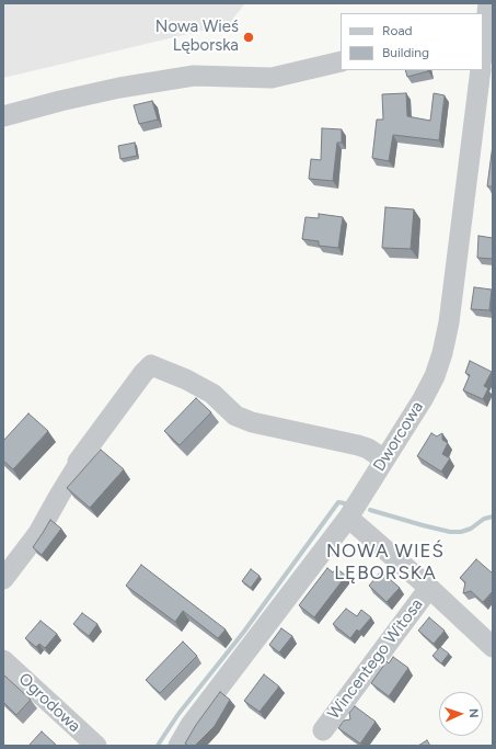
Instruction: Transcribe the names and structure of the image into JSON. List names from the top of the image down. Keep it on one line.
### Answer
{"streets":{"street":["Dworcowa","Wincentego Witosa","Ogrodowa"]},"crossings":[["Dworcowa","Wincentego Witosa"]],"districts":["NOWA WIEŚ LĘBORSKA"],"places":["Nowa Wieś Lęborska"],"legend":["Road","Building"],"north":"right"}
